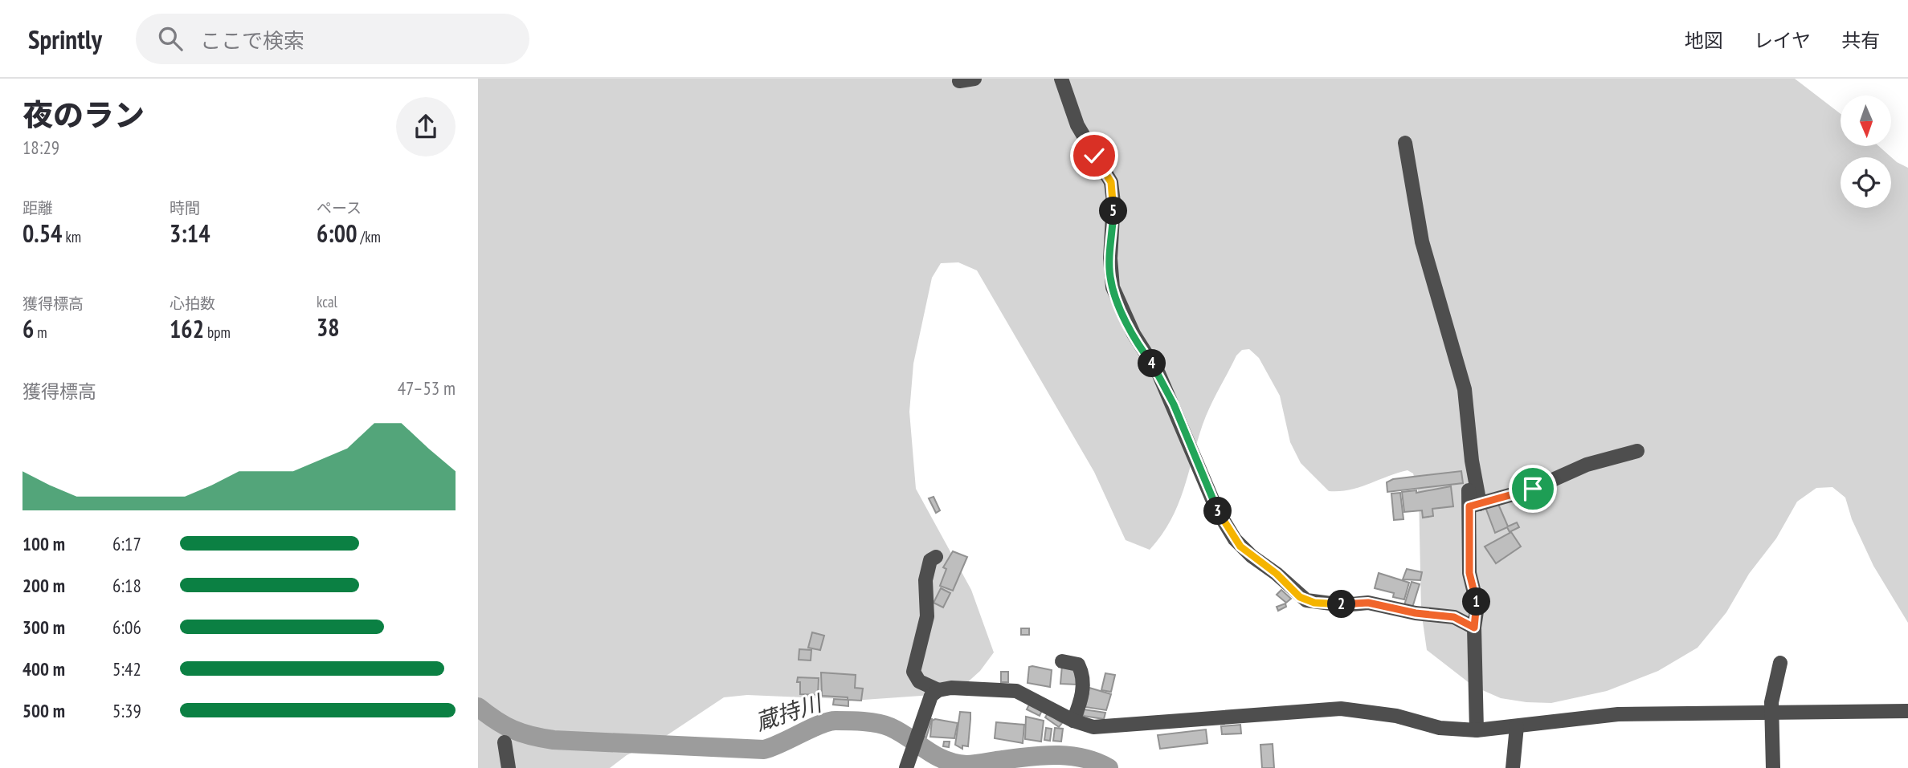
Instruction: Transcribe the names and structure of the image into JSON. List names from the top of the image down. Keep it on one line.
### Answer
{"water":["蔵持川"],"north":"bottom","page":{"header":"Sprintly","search":"ここで検索","nav":["地図","レイヤ","共有"],"heading":["夜のラン","18:29"],"stats":[["距離","0.54 km"],["時間","3:14"],["ペース","6:00 /km"],["獲得標高","6 m"],["心拍数","162 bpm"],["kcal","38"]],"pins":["5","4","3","1","2"],"chart":["獲得標高","47–53 m"],"list":[{"name":"100 m","note":"6:17"},{"name":"200 m","note":"6:18"},{"name":"300 m","note":"6:06"},{"name":"400 m","note":"5:42"},{"name":"500 m","note":"5:39"}]}}
